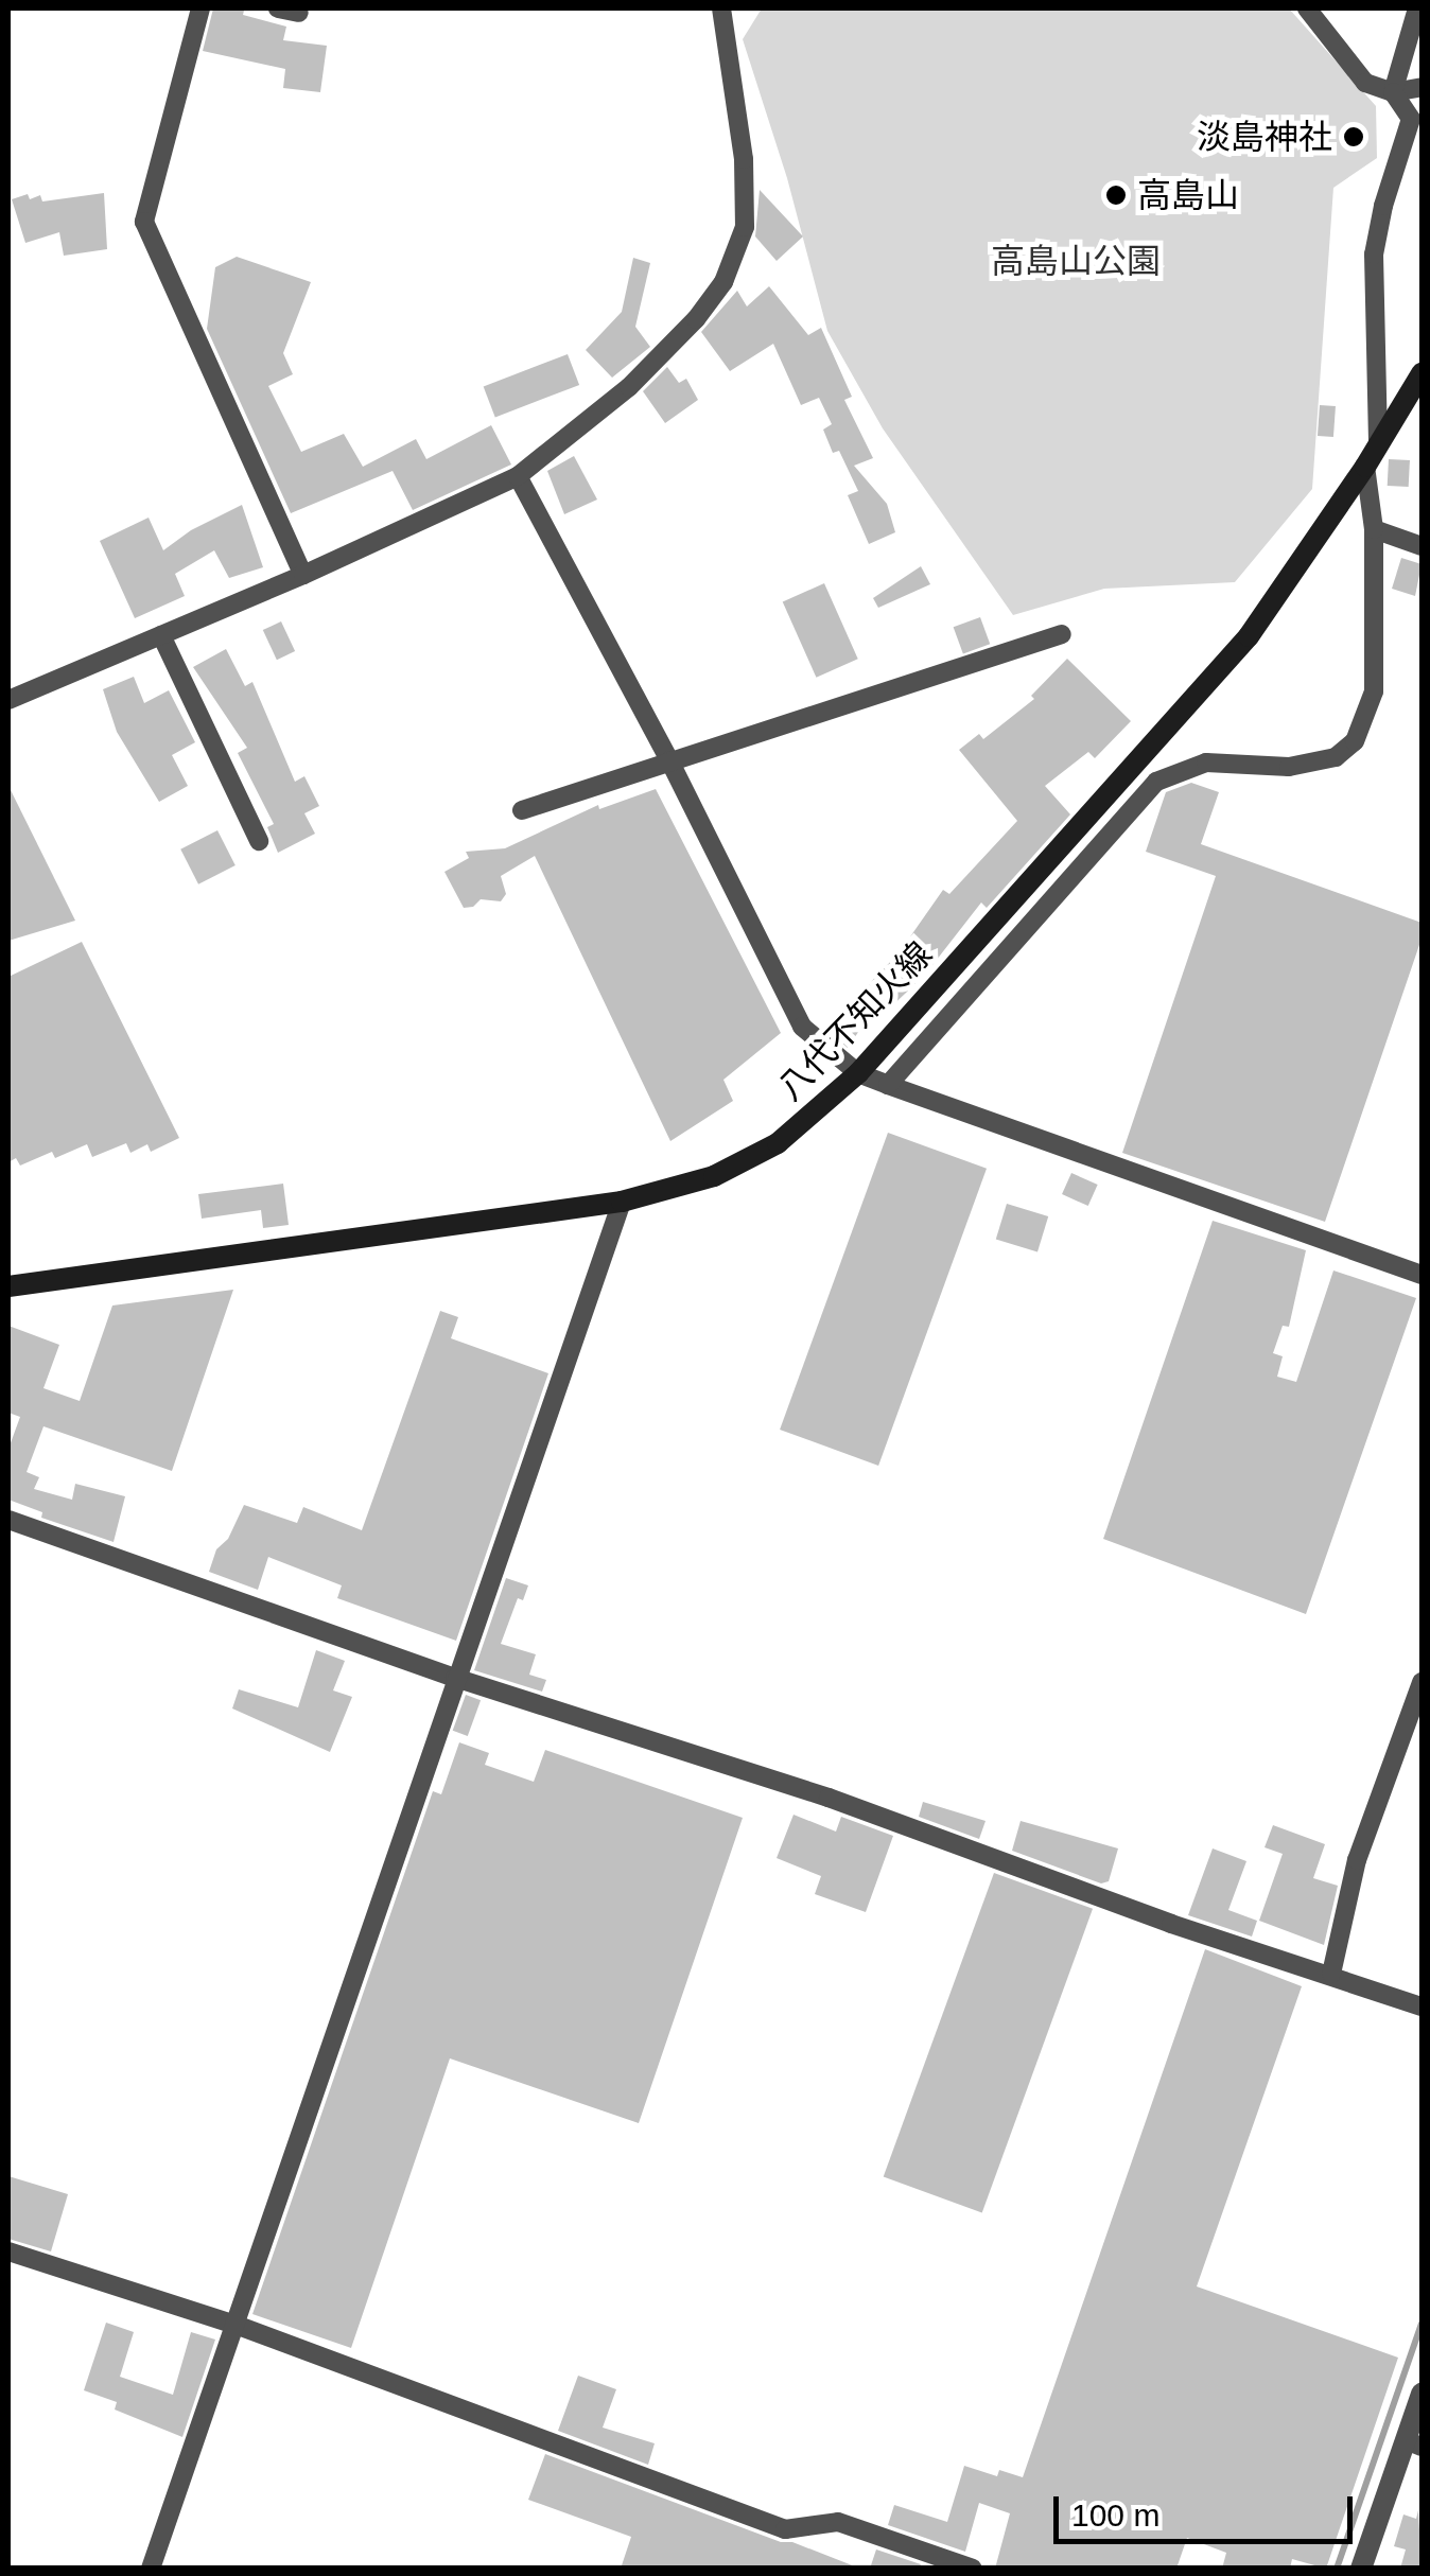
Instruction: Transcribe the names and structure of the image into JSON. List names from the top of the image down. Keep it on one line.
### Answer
{"streets":{"main road":["八代不知火線"]},"parks":["高島山公園"],"places":["淡島神社","高島山"],"scale_bar":"100 m"}
